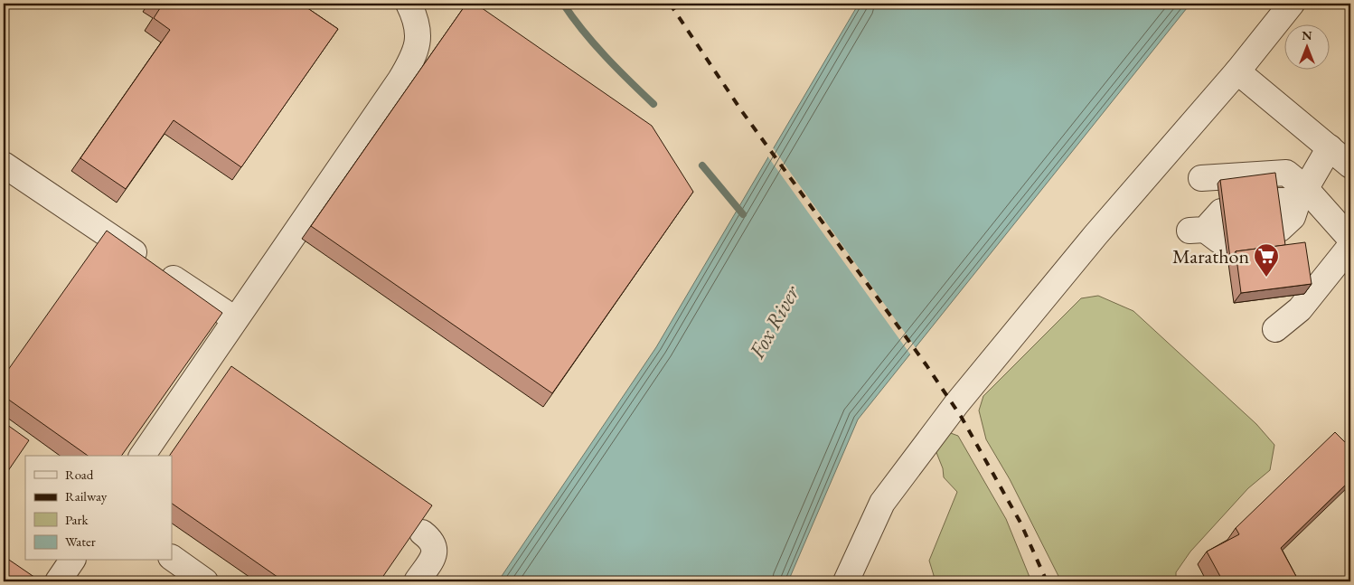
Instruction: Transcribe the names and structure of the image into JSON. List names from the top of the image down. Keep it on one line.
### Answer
{"water":["Fox River"],"places":{"supermarket":["Marathon"]},"legend":["Road","Railway","Park","Water"],"north":"top"}
